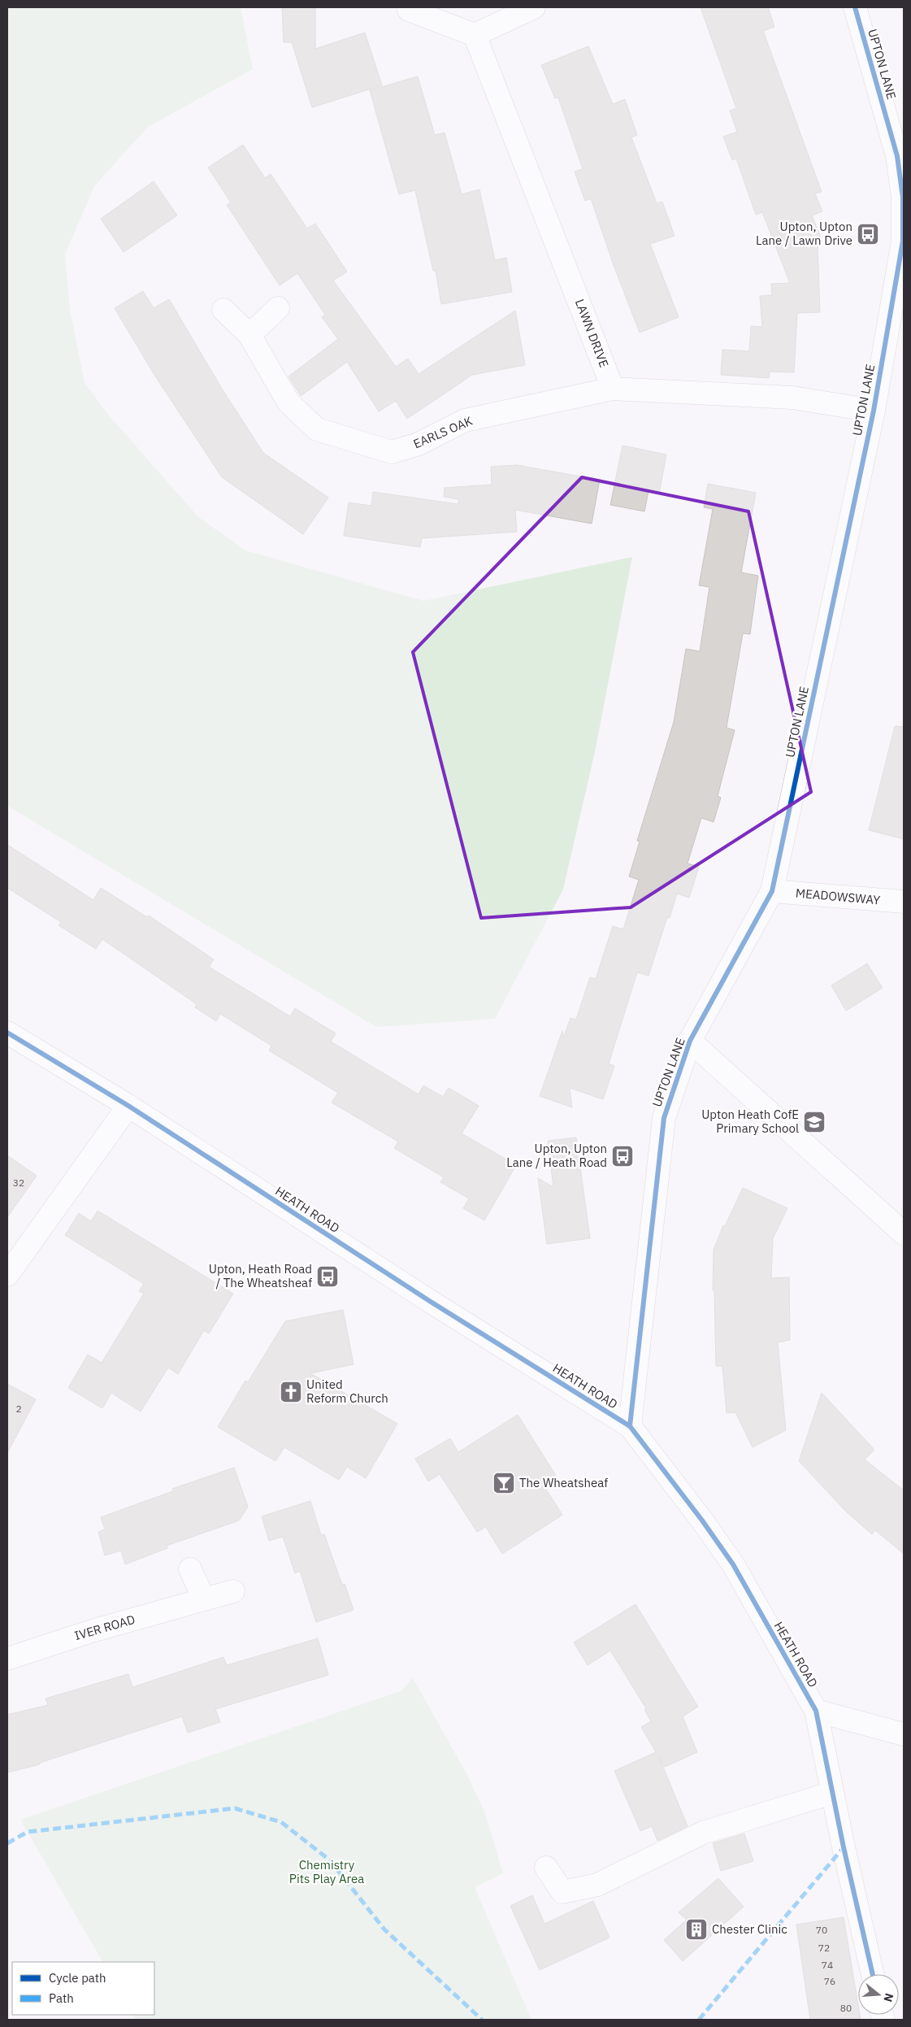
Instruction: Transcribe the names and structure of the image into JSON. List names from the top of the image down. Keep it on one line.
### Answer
{"streets":{"street":["UPTON LANE","LAWN DRIVE","EARLS OAK","MEADOWSWAY","HEATH ROAD","IVER ROAD"]},"crossings":[["UPTON LANE","MEADOWSWAY"],["UPTON LANE","HEATH ROAD"],["LAWN DRIVE","EARLS OAK"]],"parks":["Chemistry Pits Play Area"],"places":{"bus stop":["Upton, Upton Lane / Lawn Drive","Upton, Upton Lane / Heath Road","Upton, Heath Road / The Wheatsheaf"],"school or university":["Upton Heath CofE Primary School"],"church":["United Reform Church"],"bar":["The Wheatsheaf"],"building":["Chester Clinic"]},"house_numbers":["32","2","70","72","74","76","80"],"legend":["Cycle path","Path"],"north":"right"}
